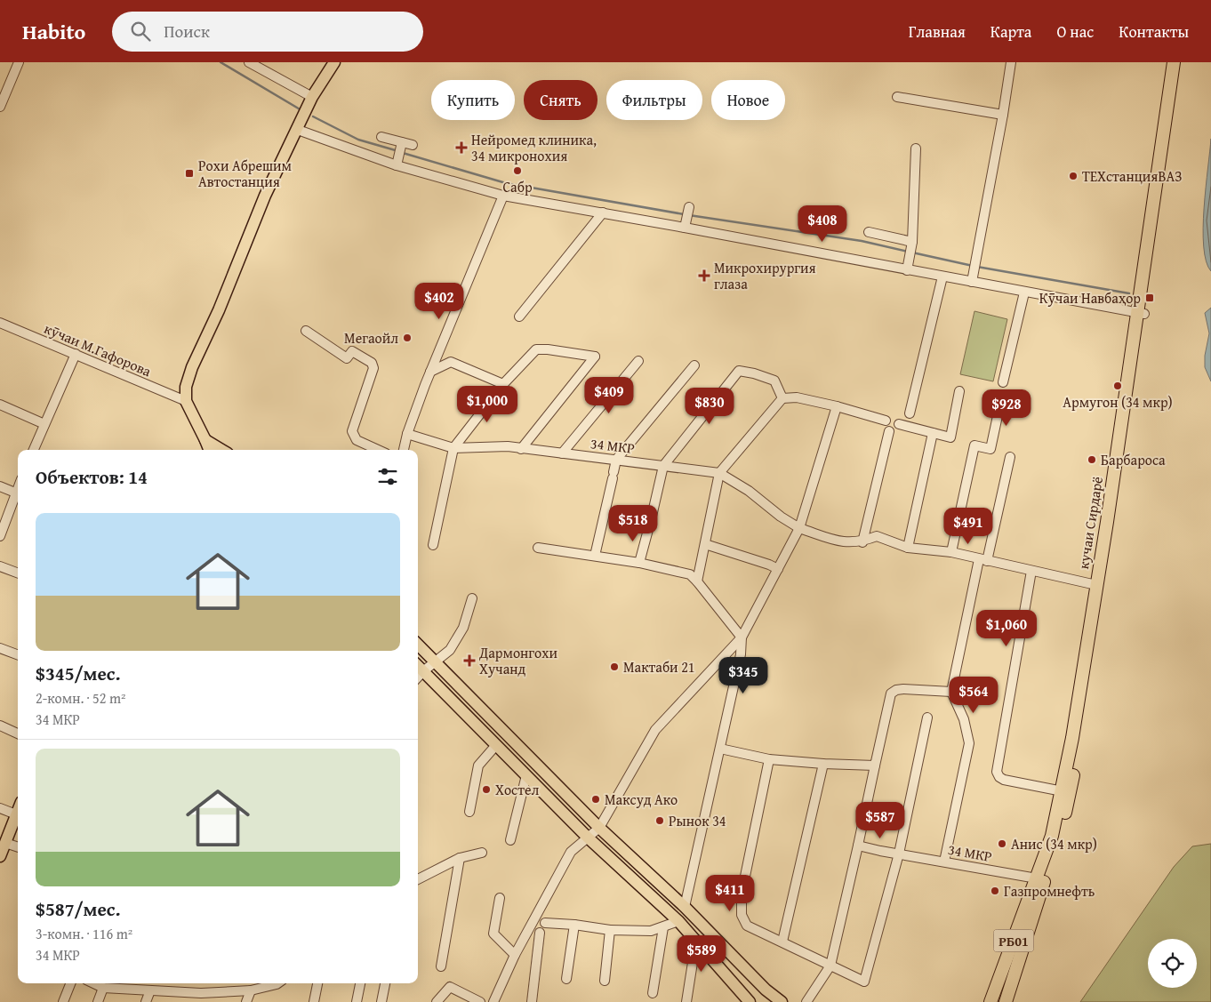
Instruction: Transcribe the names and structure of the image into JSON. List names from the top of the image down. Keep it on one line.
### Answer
{"streets":{"highway":["кучаи Сирдарё","РБ01"],"street":["кӯчаи М.Гафорова","34 МКР"]},"crossings":[["34 МКР","кучаи Сирдарё"],["34 МКР","РБ01"],["кучаи Сирдарё","РБ01"]],"places":{"health":["Нейромед клиника, 34 микронохия","Микрохирургия глаза","Дармонгохи Хучанд"],"other":["Сабр","ТЕХстанцияВАЗ","Мегаойл","Армугон (34 мкр)","Барбароса","Мактаби 21","Хостел","Максуд Ако","Рынок 34","Анис (34 мкр)","Газпромнефть"],"transit":["Рохи Абрешим Автостанция","Кӯчаи Навбаҳор"]},"page":{"header":"Habito","search":"Поиск","nav":["Главная","Карта","О нас","Контакты"],"chip":["Купить","Снять","Фильтры","Новое"],"price":["$408","$402","$409","$1,000","$830","$928","$518","$491","$1,060","$345","$564","$587","$411","$589"],"heading":"Объектов: 14","list":[{"name":"$345/мес.","note":"2-комн. · 52 m² · 34 МКР"},{"name":"$587/мес.","note":"3-комн. · 116 m² · 34 МКР"}]}}
